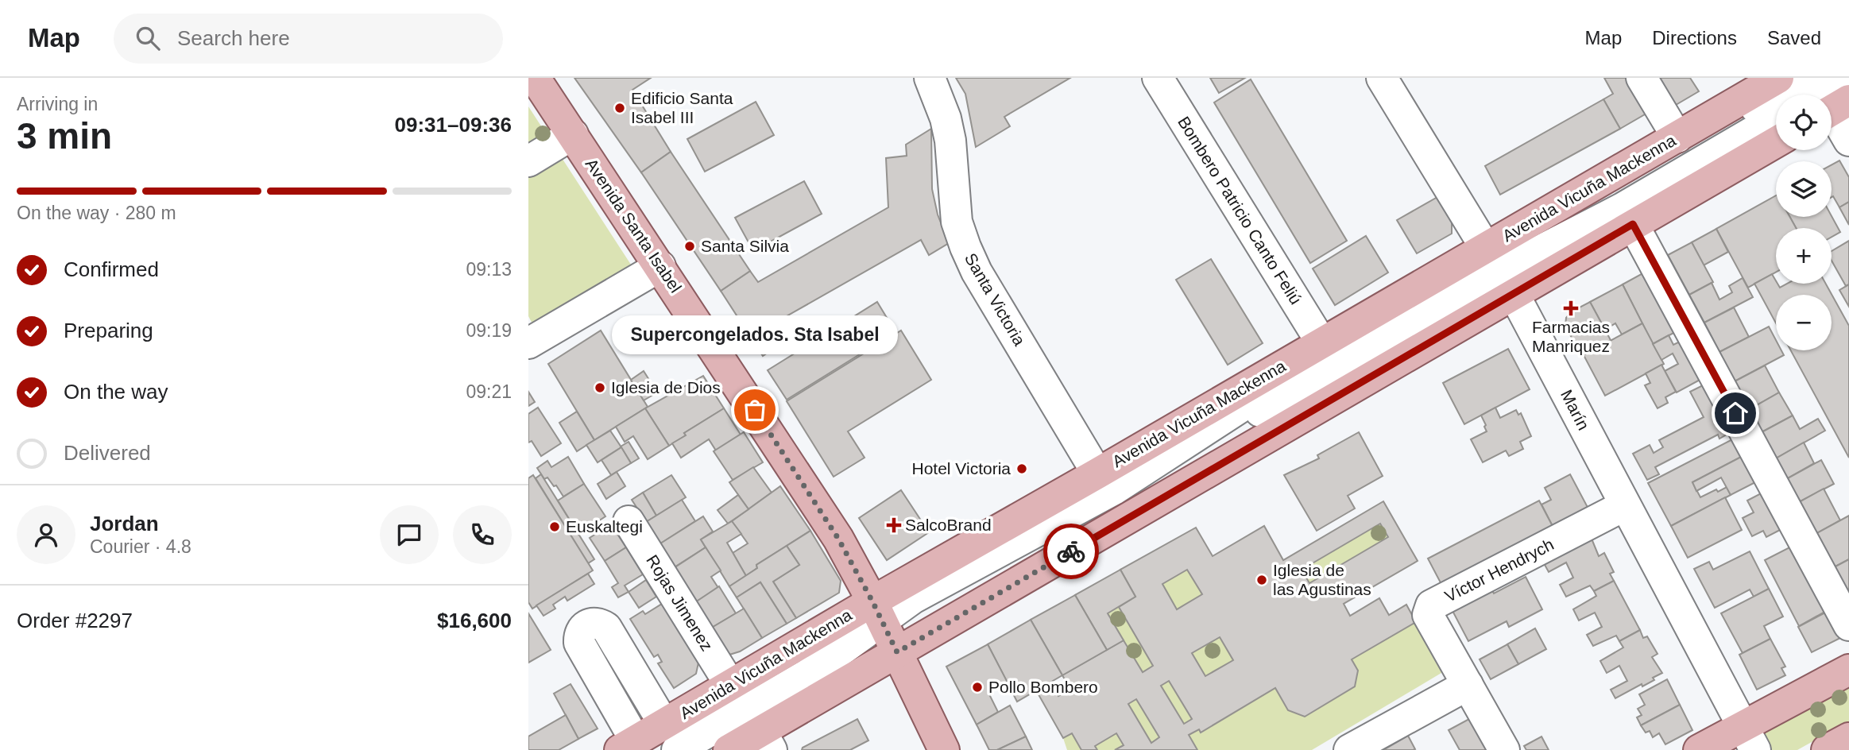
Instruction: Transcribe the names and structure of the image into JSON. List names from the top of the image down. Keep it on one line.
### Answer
{"streets":{"main road":["Avenida Vicuña Mackenna","Avenida Santa Isabel"],"street":["Bombero Patricio Canto Feliú","Santa Victoria","Marín","Víctor Hendrych","Rojas Jimenez"]},"crossings":[["Avenida Vicuña Mackenna","Bombero Patricio Canto Feliú"],["Avenida Vicuña Mackenna","Avenida Santa Isabel"],["Avenida Vicuña Mackenna","Santa Victoria"],["Avenida Vicuña Mackenna","Marín"],["Avenida Vicuña Mackenna","Rojas Jimenez"],["Marín","Víctor Hendrych"]],"places":{"other":["Edificio Santa Isabel III","Santa Silvia","Iglesia de Dios","Supercongelados. Sta Isabel","Hotel Victoria","Euskaltegi","Iglesia de las Agustinas","Pollo Bombero"],"health":["Farmacias Manriquez","SalcoBrand"]},"page":{"header":"Map","search":"Search here","nav":["Map","Directions","Saved"],"heading":["3 min","Arriving in","09:31–09:36"],"panel":["Jordan","Courier · 4.8","Order #2297","$16,600"],"map_buttons":["+","−"],"bar":"On the way · 280 m","list":[["Confirmed","09:13"],["Preparing","09:19"],["On the way","09:21"],"Delivered"],"bubble":"Supercongelados. Sta Isabel"}}
